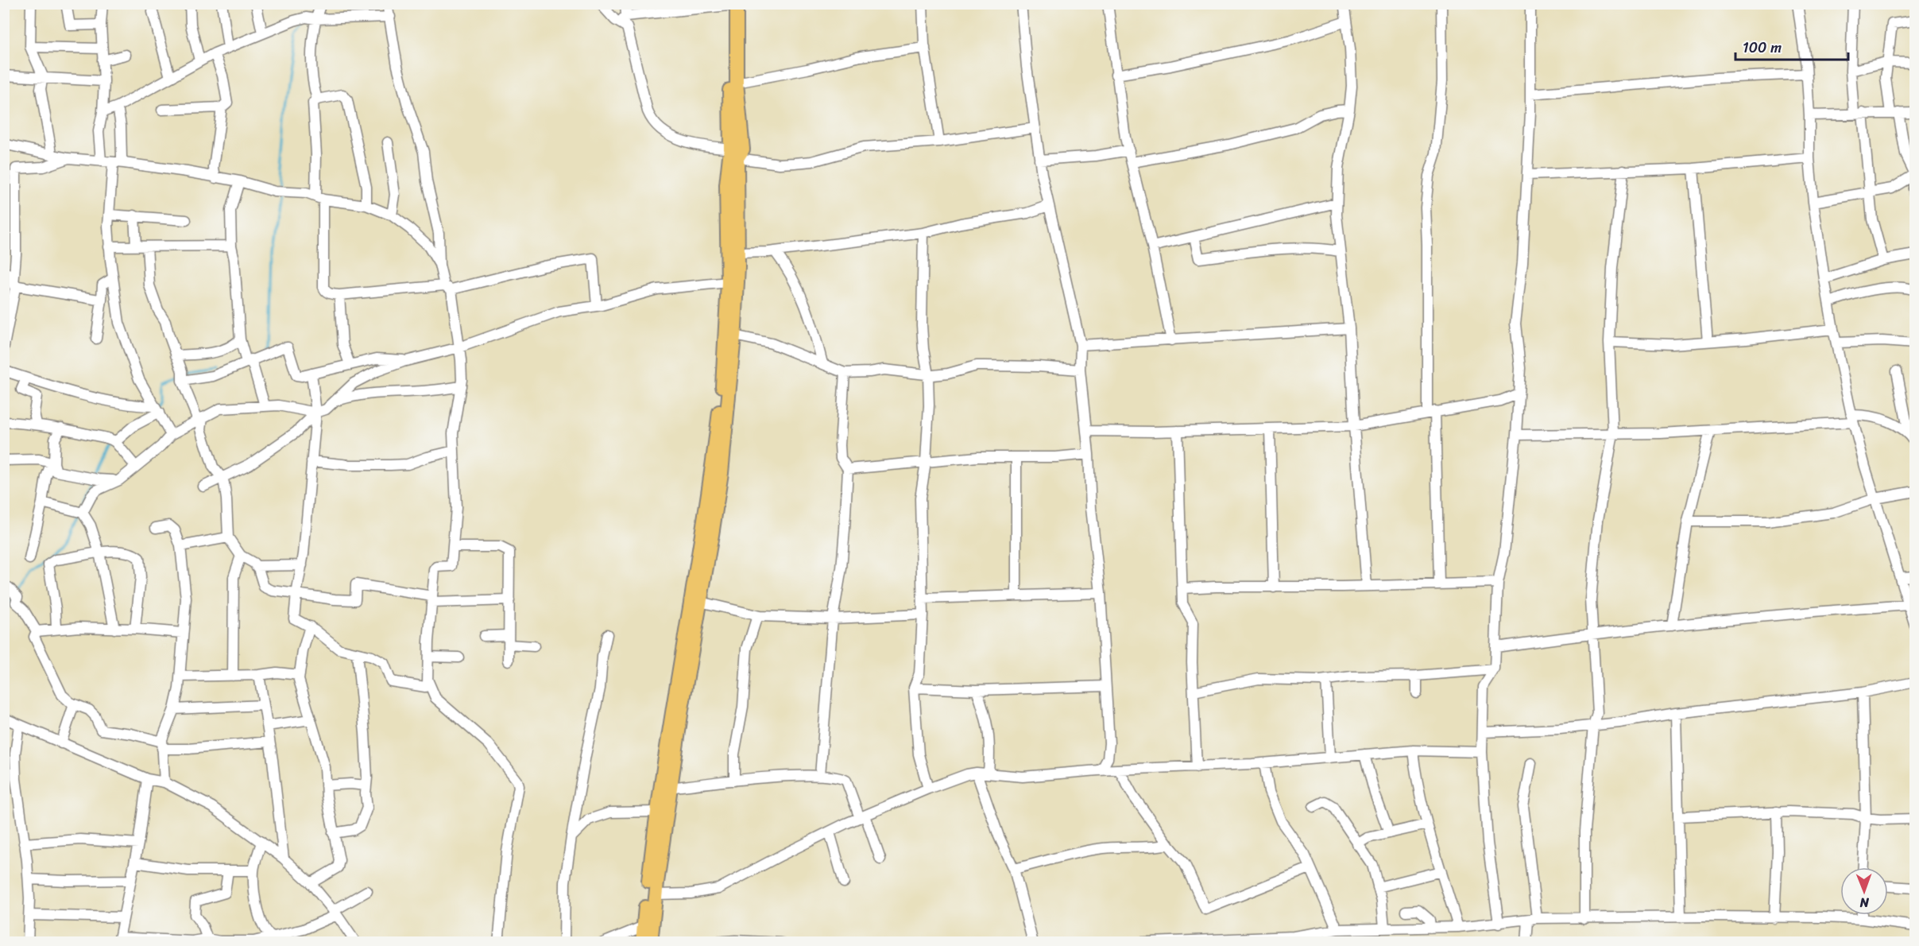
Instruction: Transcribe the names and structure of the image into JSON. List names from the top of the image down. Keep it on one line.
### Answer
{"scale_bar":"100 m","north":"bottom"}
